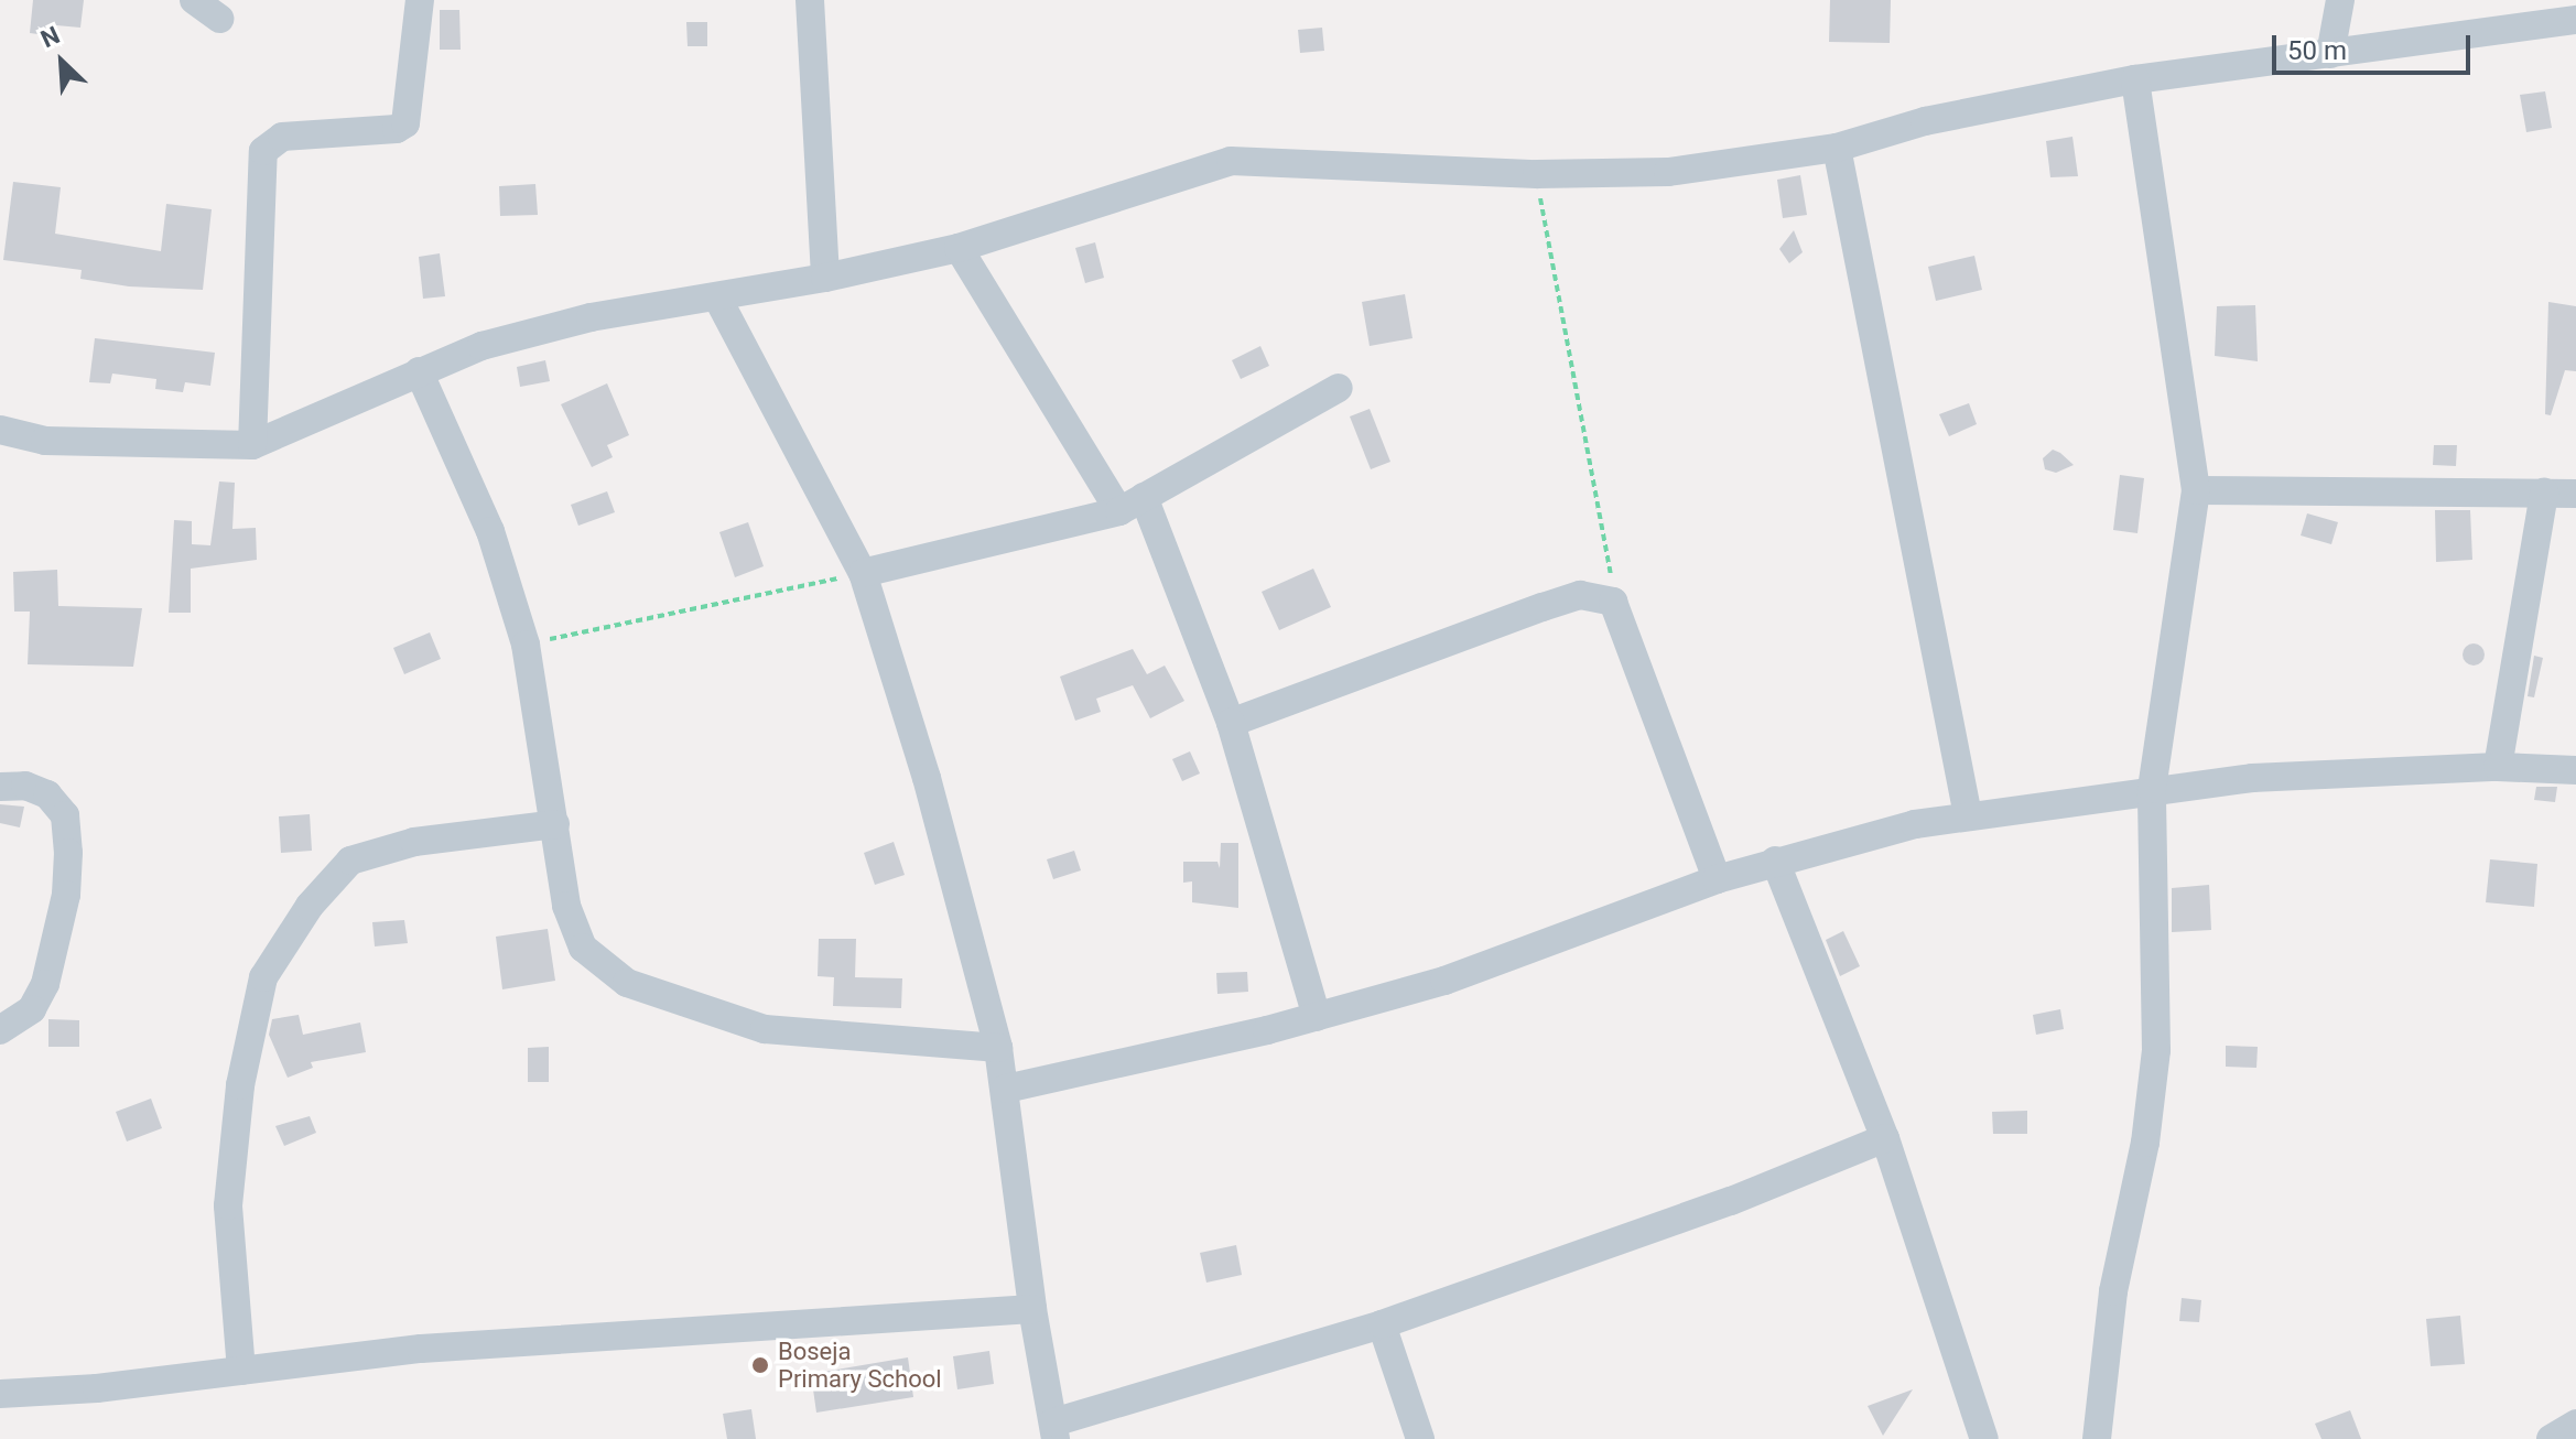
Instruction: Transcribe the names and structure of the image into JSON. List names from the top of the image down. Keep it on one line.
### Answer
{"places":["Boseja Primary School"],"scale_bar":"50 m","north":"top left"}
